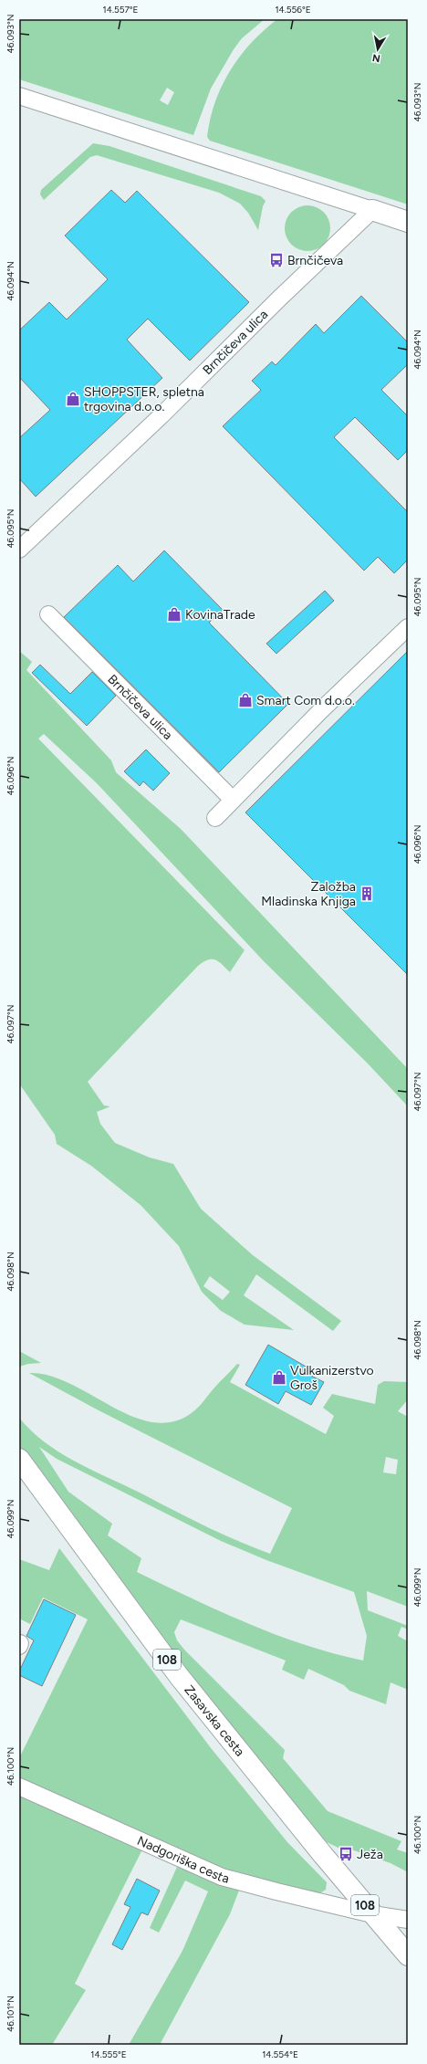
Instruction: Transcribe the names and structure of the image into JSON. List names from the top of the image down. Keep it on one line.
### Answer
{"streets":{"main road":["108","Zasavska cesta"],"street":["Brnčičeva ulica","Nadgoriška cesta"]},"crossings":[["Zasavska cesta","Nadgoriška cesta"]],"places":{"bus stop":["Brnčičeva","Ježa"],"shop":["SHOPPSTER, spletna trgovina d.o.o.","KovinaTrade","Smart Com d.o.o.","Vulkanizerstvo Groš"],"building":["Založba Mladinska Knjiga"]},"north":"bottom","coordinates":["14.557°E","14.556°E","46.093°N","46.094°N","46.095°N","46.096°N","46.097°N","46.098°N","46.099°N","46.100°N","46.101°N","14.555°E","14.554°E"]}
